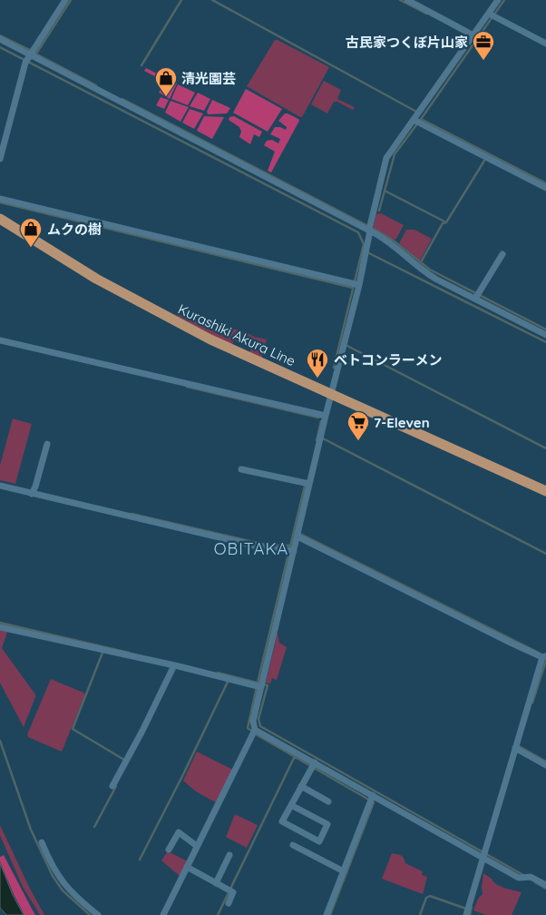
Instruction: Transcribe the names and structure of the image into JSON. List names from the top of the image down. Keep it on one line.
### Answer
{"streets":{"main road":["Kurashiki Akura Line"]},"districts":["OBITAKA"],"places":{"office":["古民家つくぼ片山家"],"shop":["清光園芸","ムクの樹"],"restaurant":["ベトコンラーメン"],"supermarket":["7-Eleven"]}}
